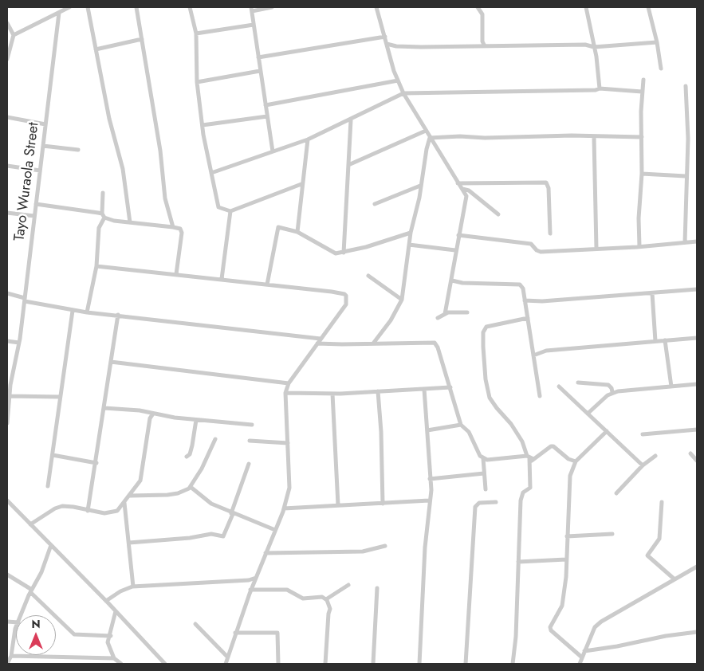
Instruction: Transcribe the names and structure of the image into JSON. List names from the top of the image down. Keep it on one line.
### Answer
{"streets":{"street":["Tayo Wuraola Street"]},"north":"top"}
